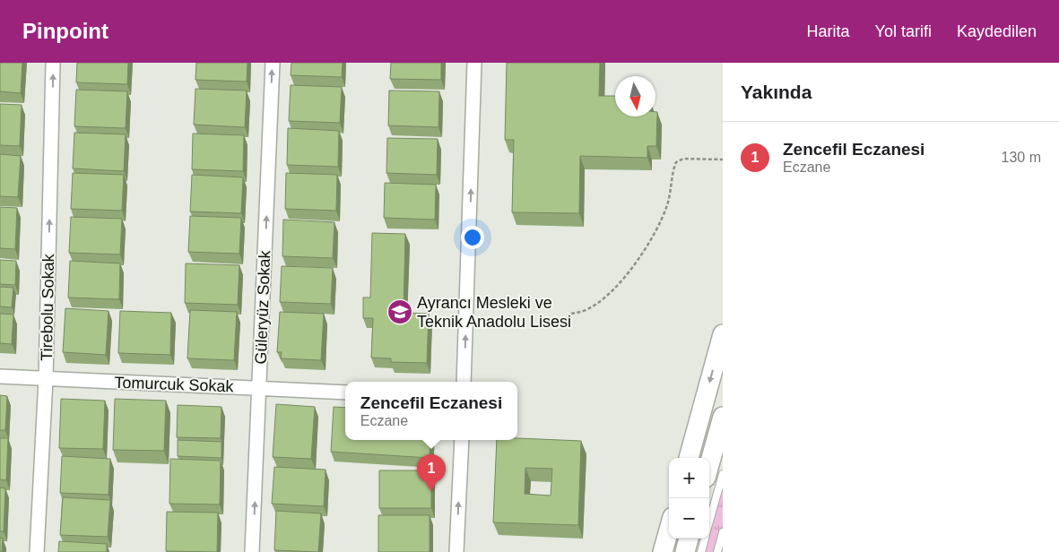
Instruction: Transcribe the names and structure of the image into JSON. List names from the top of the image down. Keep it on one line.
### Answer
{"streets":{"street":["Tirebolu Sokak","Güleryüz Sokak","Tomurcuk Sokak"]},"crossings":[["Tirebolu Sokak","Tomurcuk Sokak"],["Güleryüz Sokak","Tomurcuk Sokak"]],"one_way":["Tirebolu Sokak","Güleryüz Sokak"],"places":{"school or university":["Ayrancı Mesleki ve Teknik Anadolu Lisesi"]},"north":"bottom","page":{"header":"Pinpoint","nav":["Harita","Yol tarifi","Kaydedilen"],"heading":"Yakında","list":[{"mark":"1","name":"Zencefil Eczanesi","note":"Eczane","value":"130 m"}],"popup":["Zencefil Eczanesi","Eczane"],"pins":"1","map_buttons":["+","−"]}}
